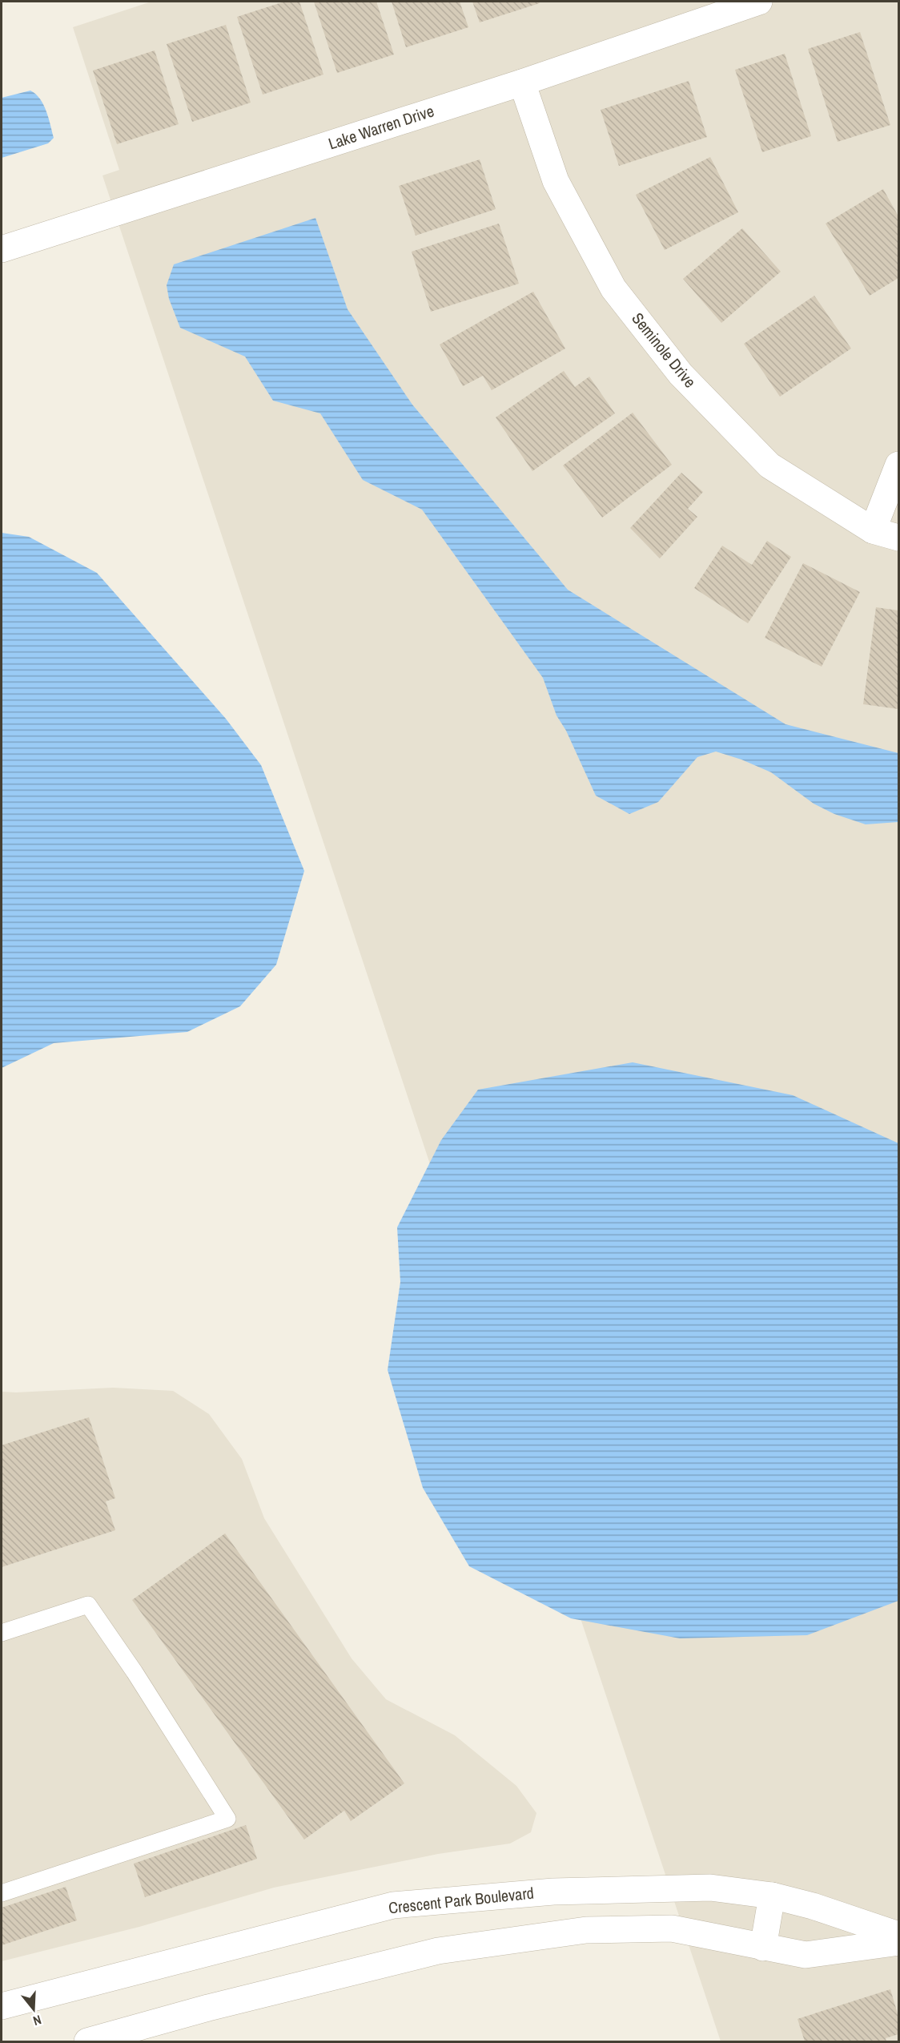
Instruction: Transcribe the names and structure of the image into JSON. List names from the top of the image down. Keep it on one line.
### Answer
{"streets":{"street":["Lake Warren Drive","Seminole Drive","Crescent Park Boulevard"]},"crossings":[["Lake Warren Drive","Seminole Drive"]],"north":"bottom"}
